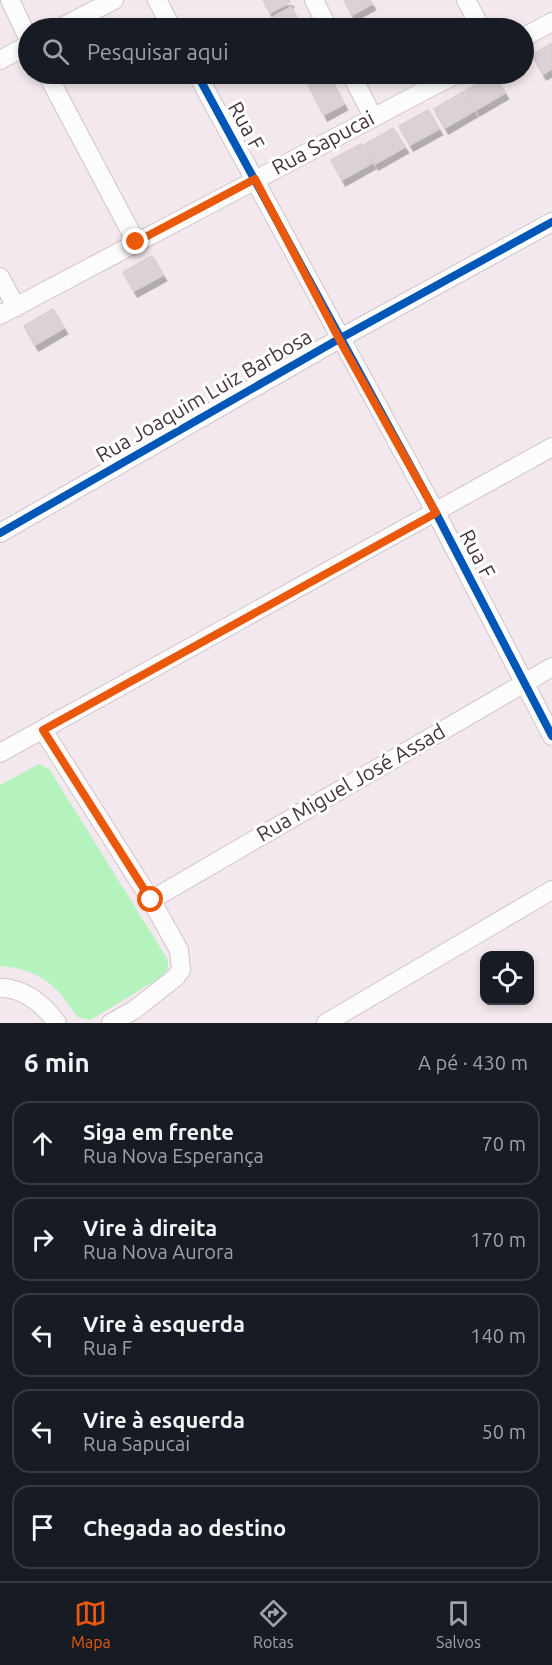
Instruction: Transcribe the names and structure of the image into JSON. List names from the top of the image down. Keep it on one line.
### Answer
{"streets":{"street":["Rua F","Rua Sapucai","Rua Joaquim Luiz Barbosa","Rua Miguel José Assad"]},"crossings":[["Rua F","Rua Sapucai"],["Rua F","Rua Joaquim Luiz Barbosa"],["Rua F","Rua Miguel José Assad"]],"page":{"search":"Pesquisar aqui","heading":["6 min","A pé · 430 m"],"list":[["Siga em frente","Rua Nova Esperança","70 m"],["Vire à direita","Rua Nova Aurora","170 m"],["Vire à esquerda","Rua F","140 m"],["Vire à esquerda","Rua Sapucai","50 m"],"Chegada ao destino"],"nav":["Mapa","Rotas","Salvos"]}}
